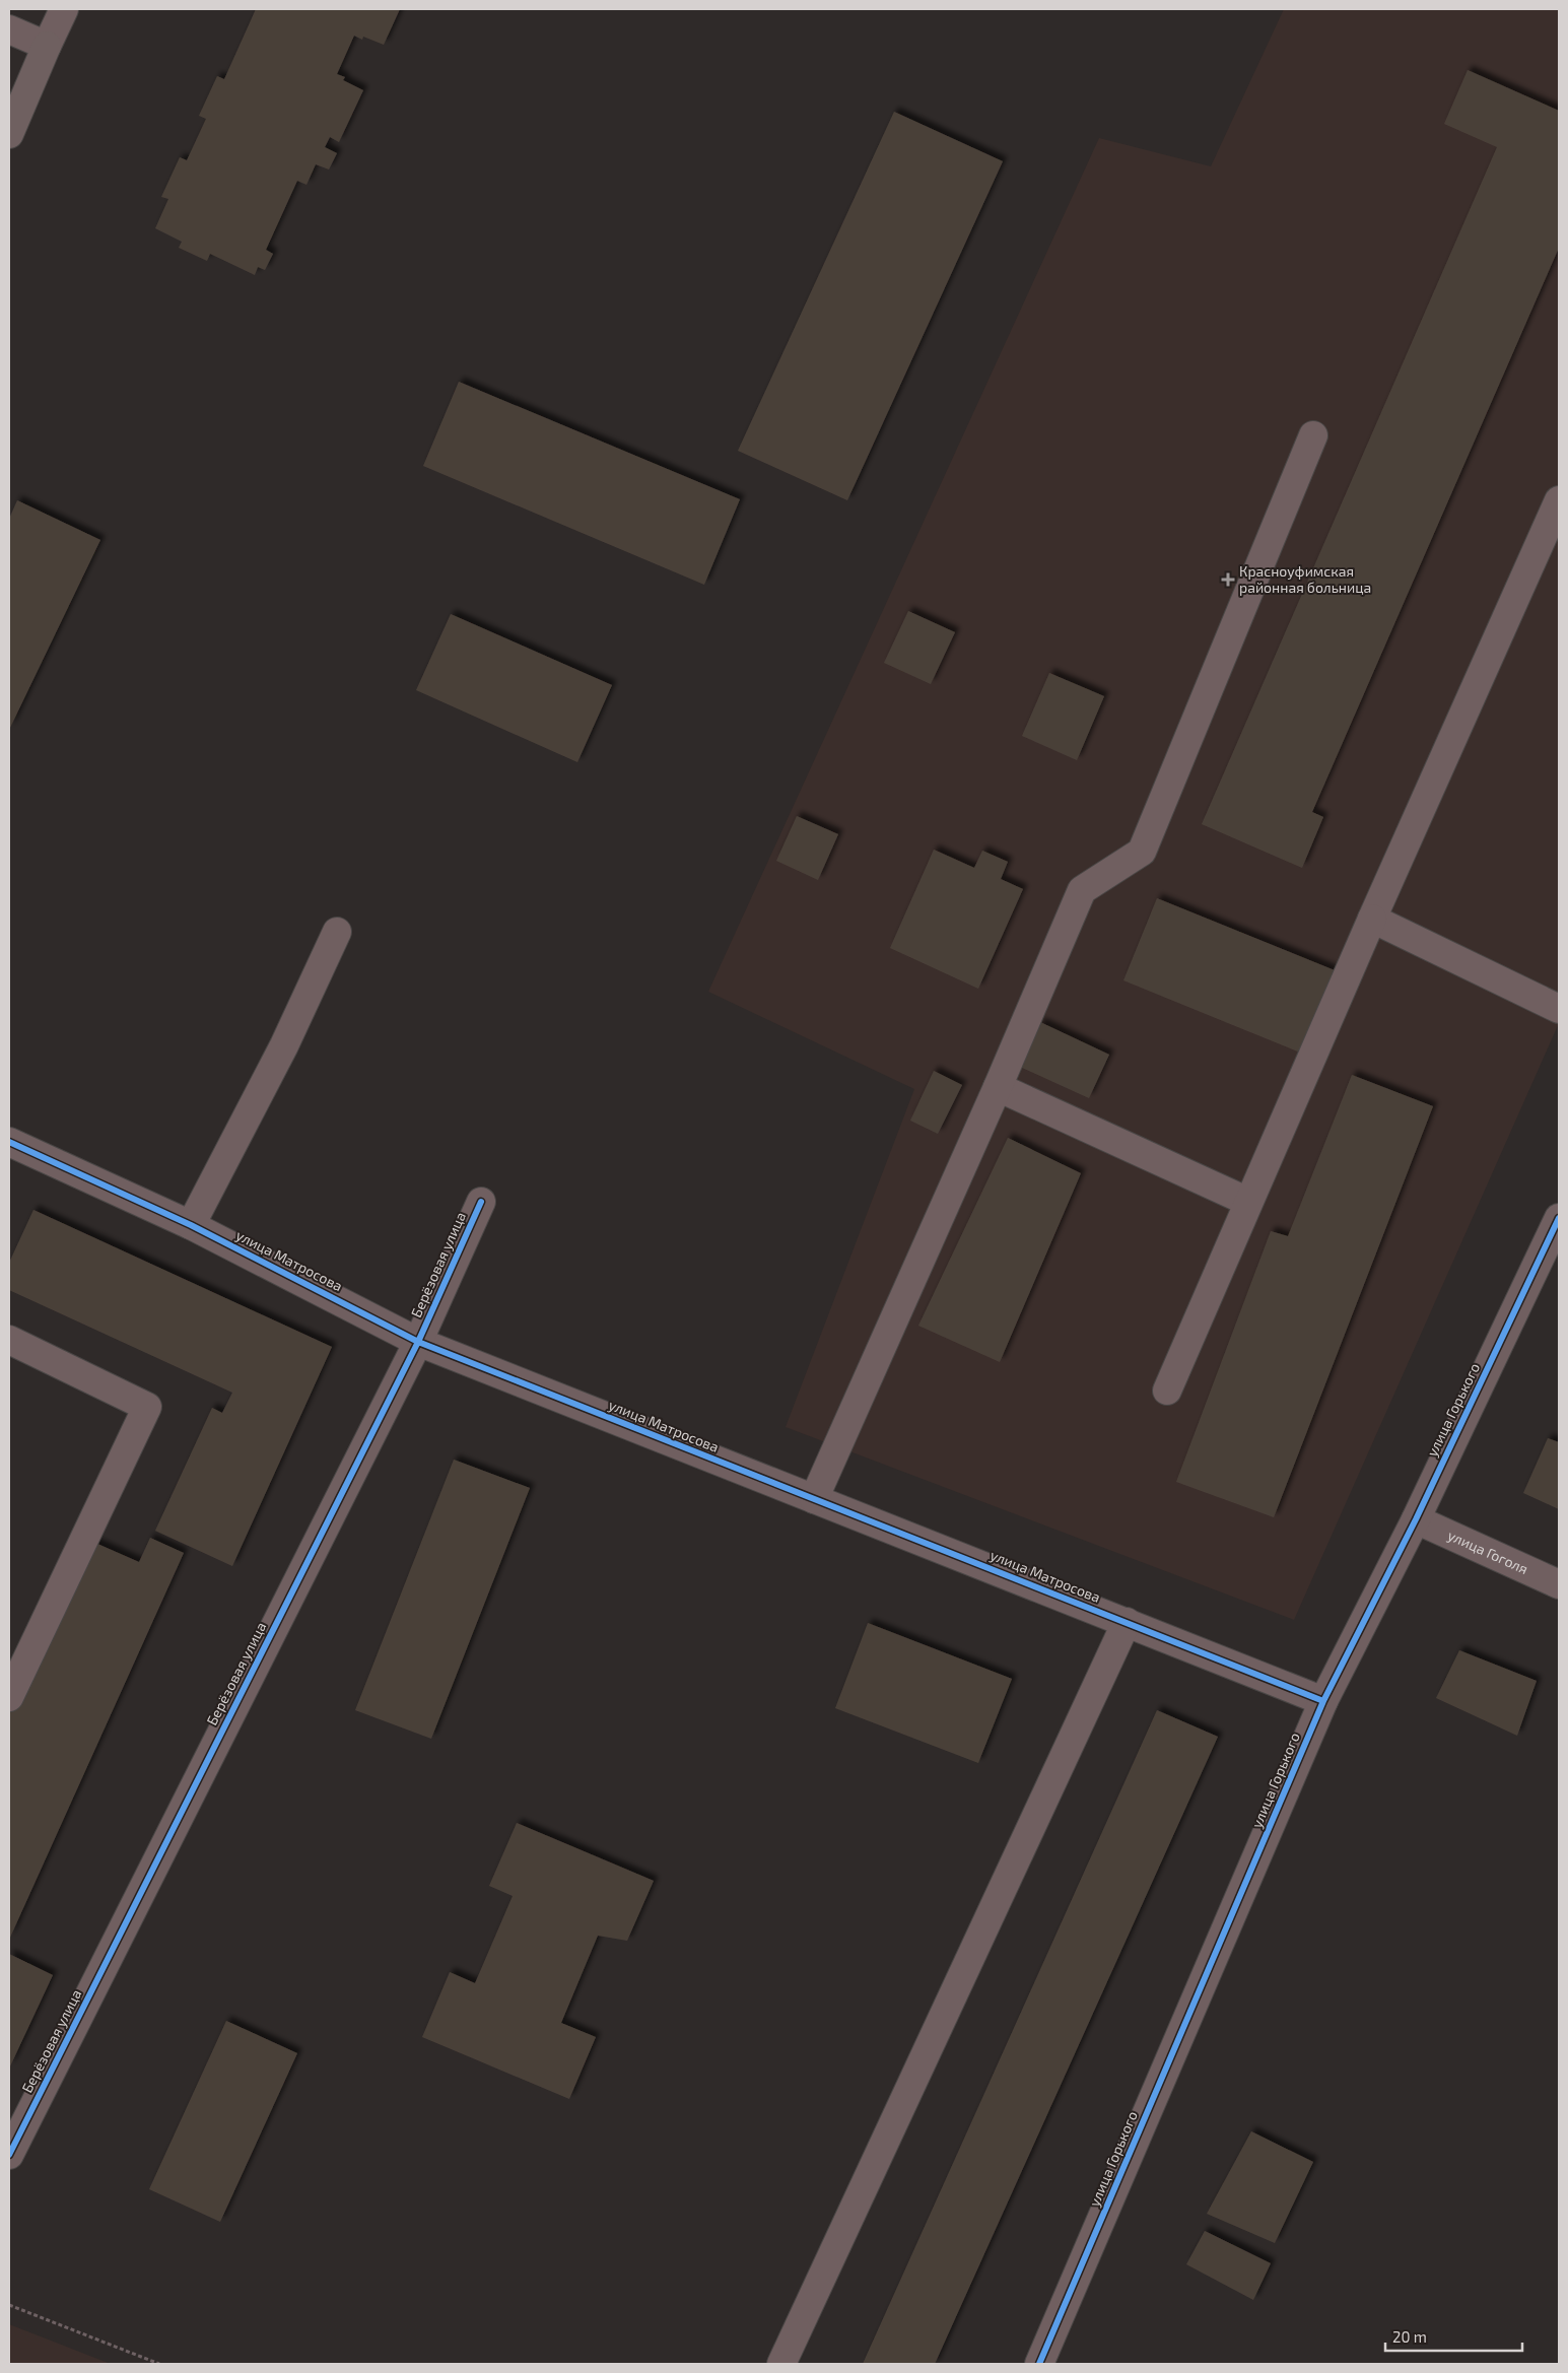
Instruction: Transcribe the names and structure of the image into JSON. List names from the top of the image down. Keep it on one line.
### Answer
{"streets":{"street":["улица Матросова","Берёзовая улица","улица Горького","улица Гоголя"]},"crossings":[["улица Матросова","Берёзовая улица"],["улица Матросова","улица Горького"],["улица Горького","улица Гоголя"]],"places":{"health":["Красноуфимская районная больница"]},"scale_bar":"20 m"}
